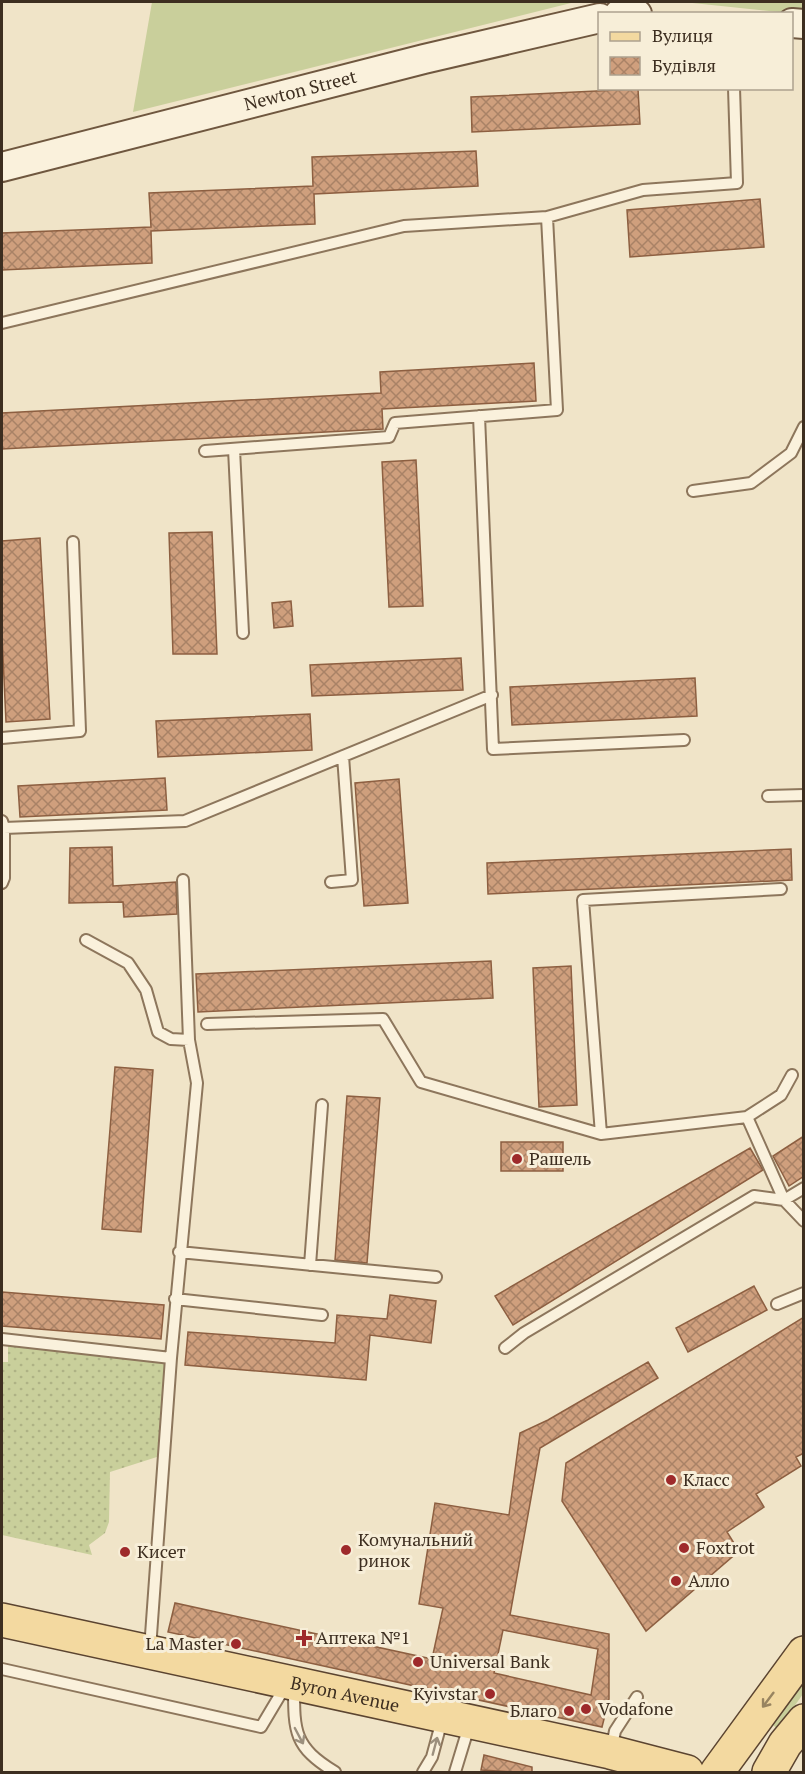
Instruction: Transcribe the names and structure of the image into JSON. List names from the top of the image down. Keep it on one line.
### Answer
{"streets":{"main road":["Byron Avenue"],"street":["Newton Street"]},"places":{"other":["Рашель","Класс","Foxtrot","Комунальний ринок","Кисет","Алло","La Master","Universal Bank","Kyivstar","Vodafone","Благо"],"health":["Аптека №1"]},"legend":["Вулиця","Будівля"]}
